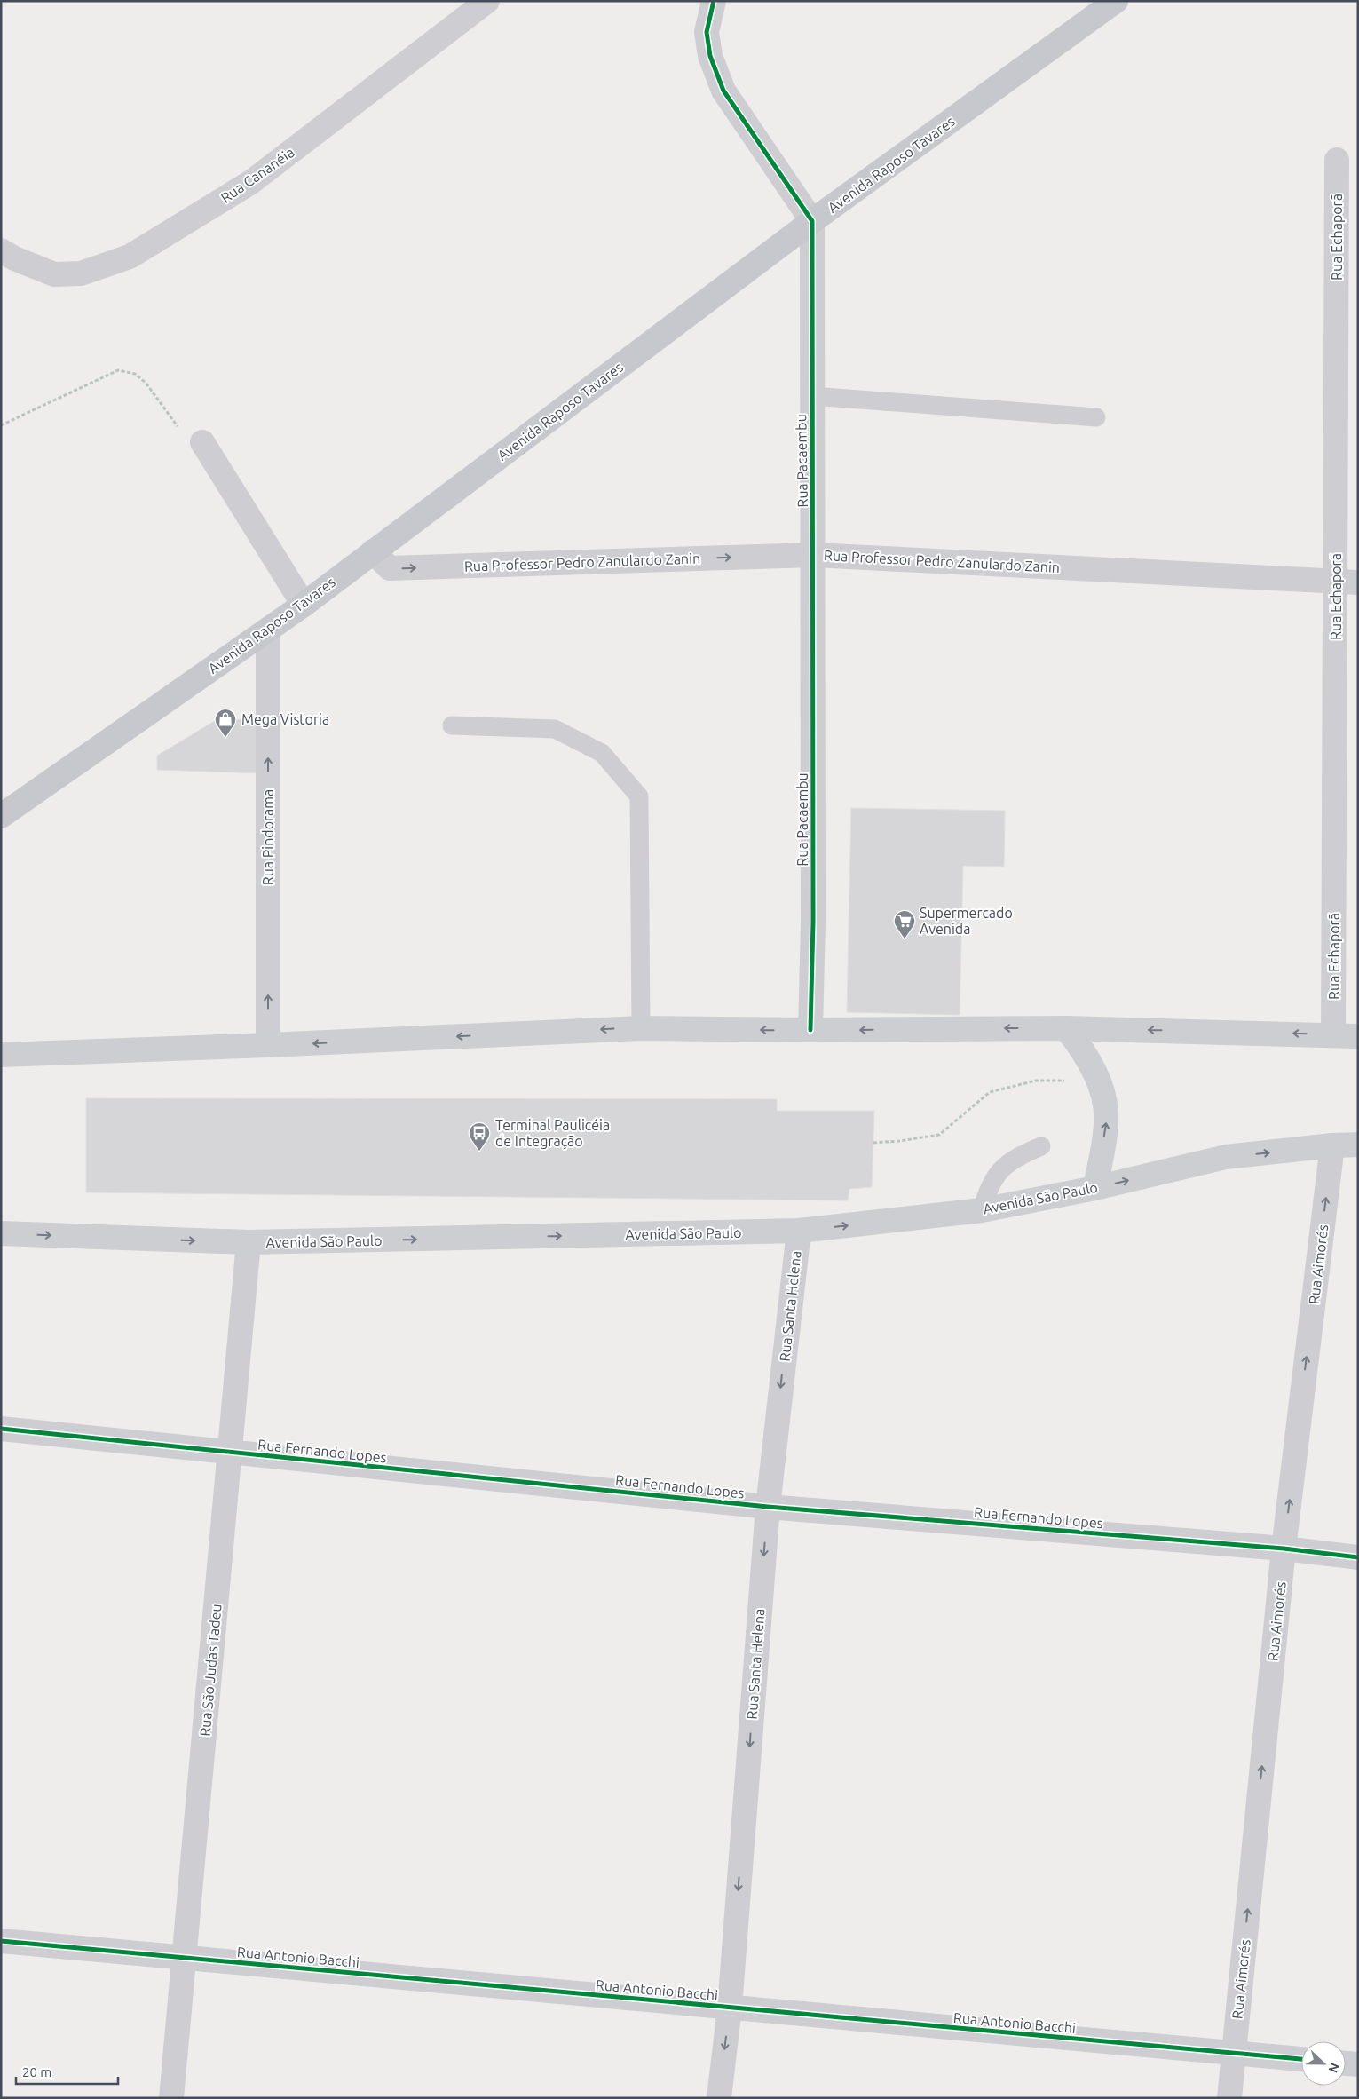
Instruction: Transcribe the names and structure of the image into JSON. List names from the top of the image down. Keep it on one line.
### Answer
{"streets":{"main road":["Avenida Raposo Tavares","Avenida São Paulo"],"street":["Rua Cananéia","Rua Echaporã","Rua Pacaembu","Rua Professor Pedro Zanulardo Zanin","Rua Pindorama","Rua Aimorés","Rua Santa Helena","Rua Fernando Lopes","Rua São Judas Tadeu","Rua Antonio Bacchi"]},"crossings":[["Avenida Raposo Tavares","Rua Pacaembu"],["Avenida Raposo Tavares","Rua Professor Pedro Zanulardo Zanin"],["Avenida Raposo Tavares","Rua Pindorama"],["Rua Echaporã","Rua Professor Pedro Zanulardo Zanin"],["Rua Pacaembu","Rua Professor Pedro Zanulardo Zanin"],["Avenida São Paulo","Rua Aimorés"],["Avenida São Paulo","Rua Santa Helena"],["Avenida São Paulo","Rua São Judas Tadeu"],["Rua Aimorés","Rua Fernando Lopes"],["Rua Aimorés","Rua Antonio Bacchi"],["Rua Santa Helena","Rua Fernando Lopes"],["Rua Santa Helena","Rua Antonio Bacchi"],["Rua Fernando Lopes","Rua São Judas Tadeu"],["Rua São Judas Tadeu","Rua Antonio Bacchi"]],"one_way":["Rua Professor Pedro Zanulardo Zanin","Rua Pindorama","Rua Aimorés","Rua Santa Helena"],"places":{"shop":["Mega Vistoria"],"supermarket":["Supermercado Avenida"],"bus stop":["Terminal Paulicéia de Integração"]},"scale_bar":"20 m","north":"right"}
